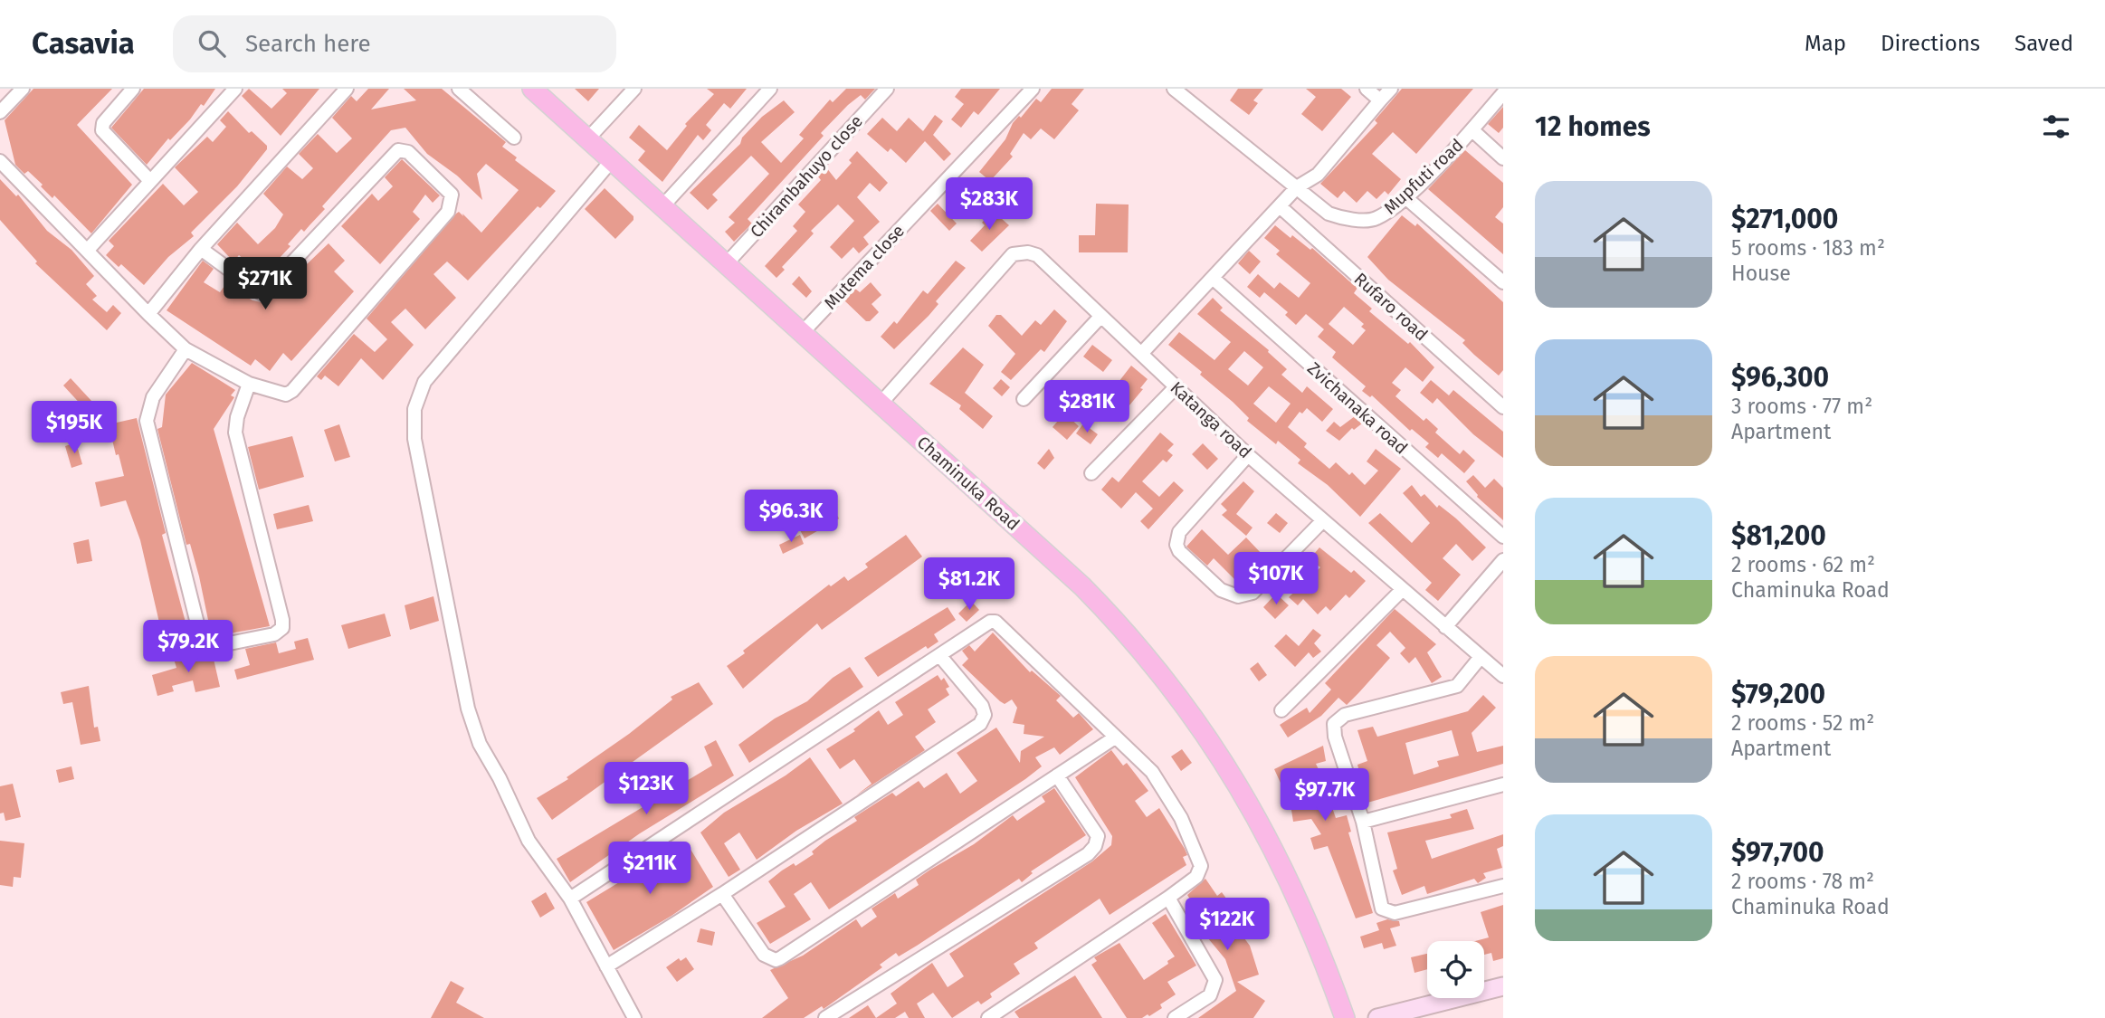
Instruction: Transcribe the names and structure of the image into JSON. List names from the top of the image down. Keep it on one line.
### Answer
{"streets":{"main road":["Chaminuka Road"],"street":["Chirambahuyo close","Mupfuti road","Mutema close","Rufaro road","Zvichanaka road","Katanga road"]},"crossings":[["Chirambahuyo close","Chaminuka Road"],["Mutema close","Chaminuka Road"],["Katanga road","Chaminuka Road"]],"page":{"header":"Casavia","search":"Search here","nav":["Map","Directions","Saved"],"heading":"12 homes","list":[{"name":"$271,000","note":"5 rooms · 183 m² · House"},{"name":"$96,300","note":"3 rooms · 77 m² · Apartment"},{"name":"$81,200","note":"2 rooms · 62 m² · Chaminuka Road"},{"name":"$79,200","note":"2 rooms · 52 m² · Apartment"},{"name":"$97,700","note":"2 rooms · 78 m² · Chaminuka Road"}],"price":["$283K","$271K","$281K","$195K","$96.3K","$107K","$81.2K","$79.2K","$123K","$97.7K","$211K","$122K"]}}
